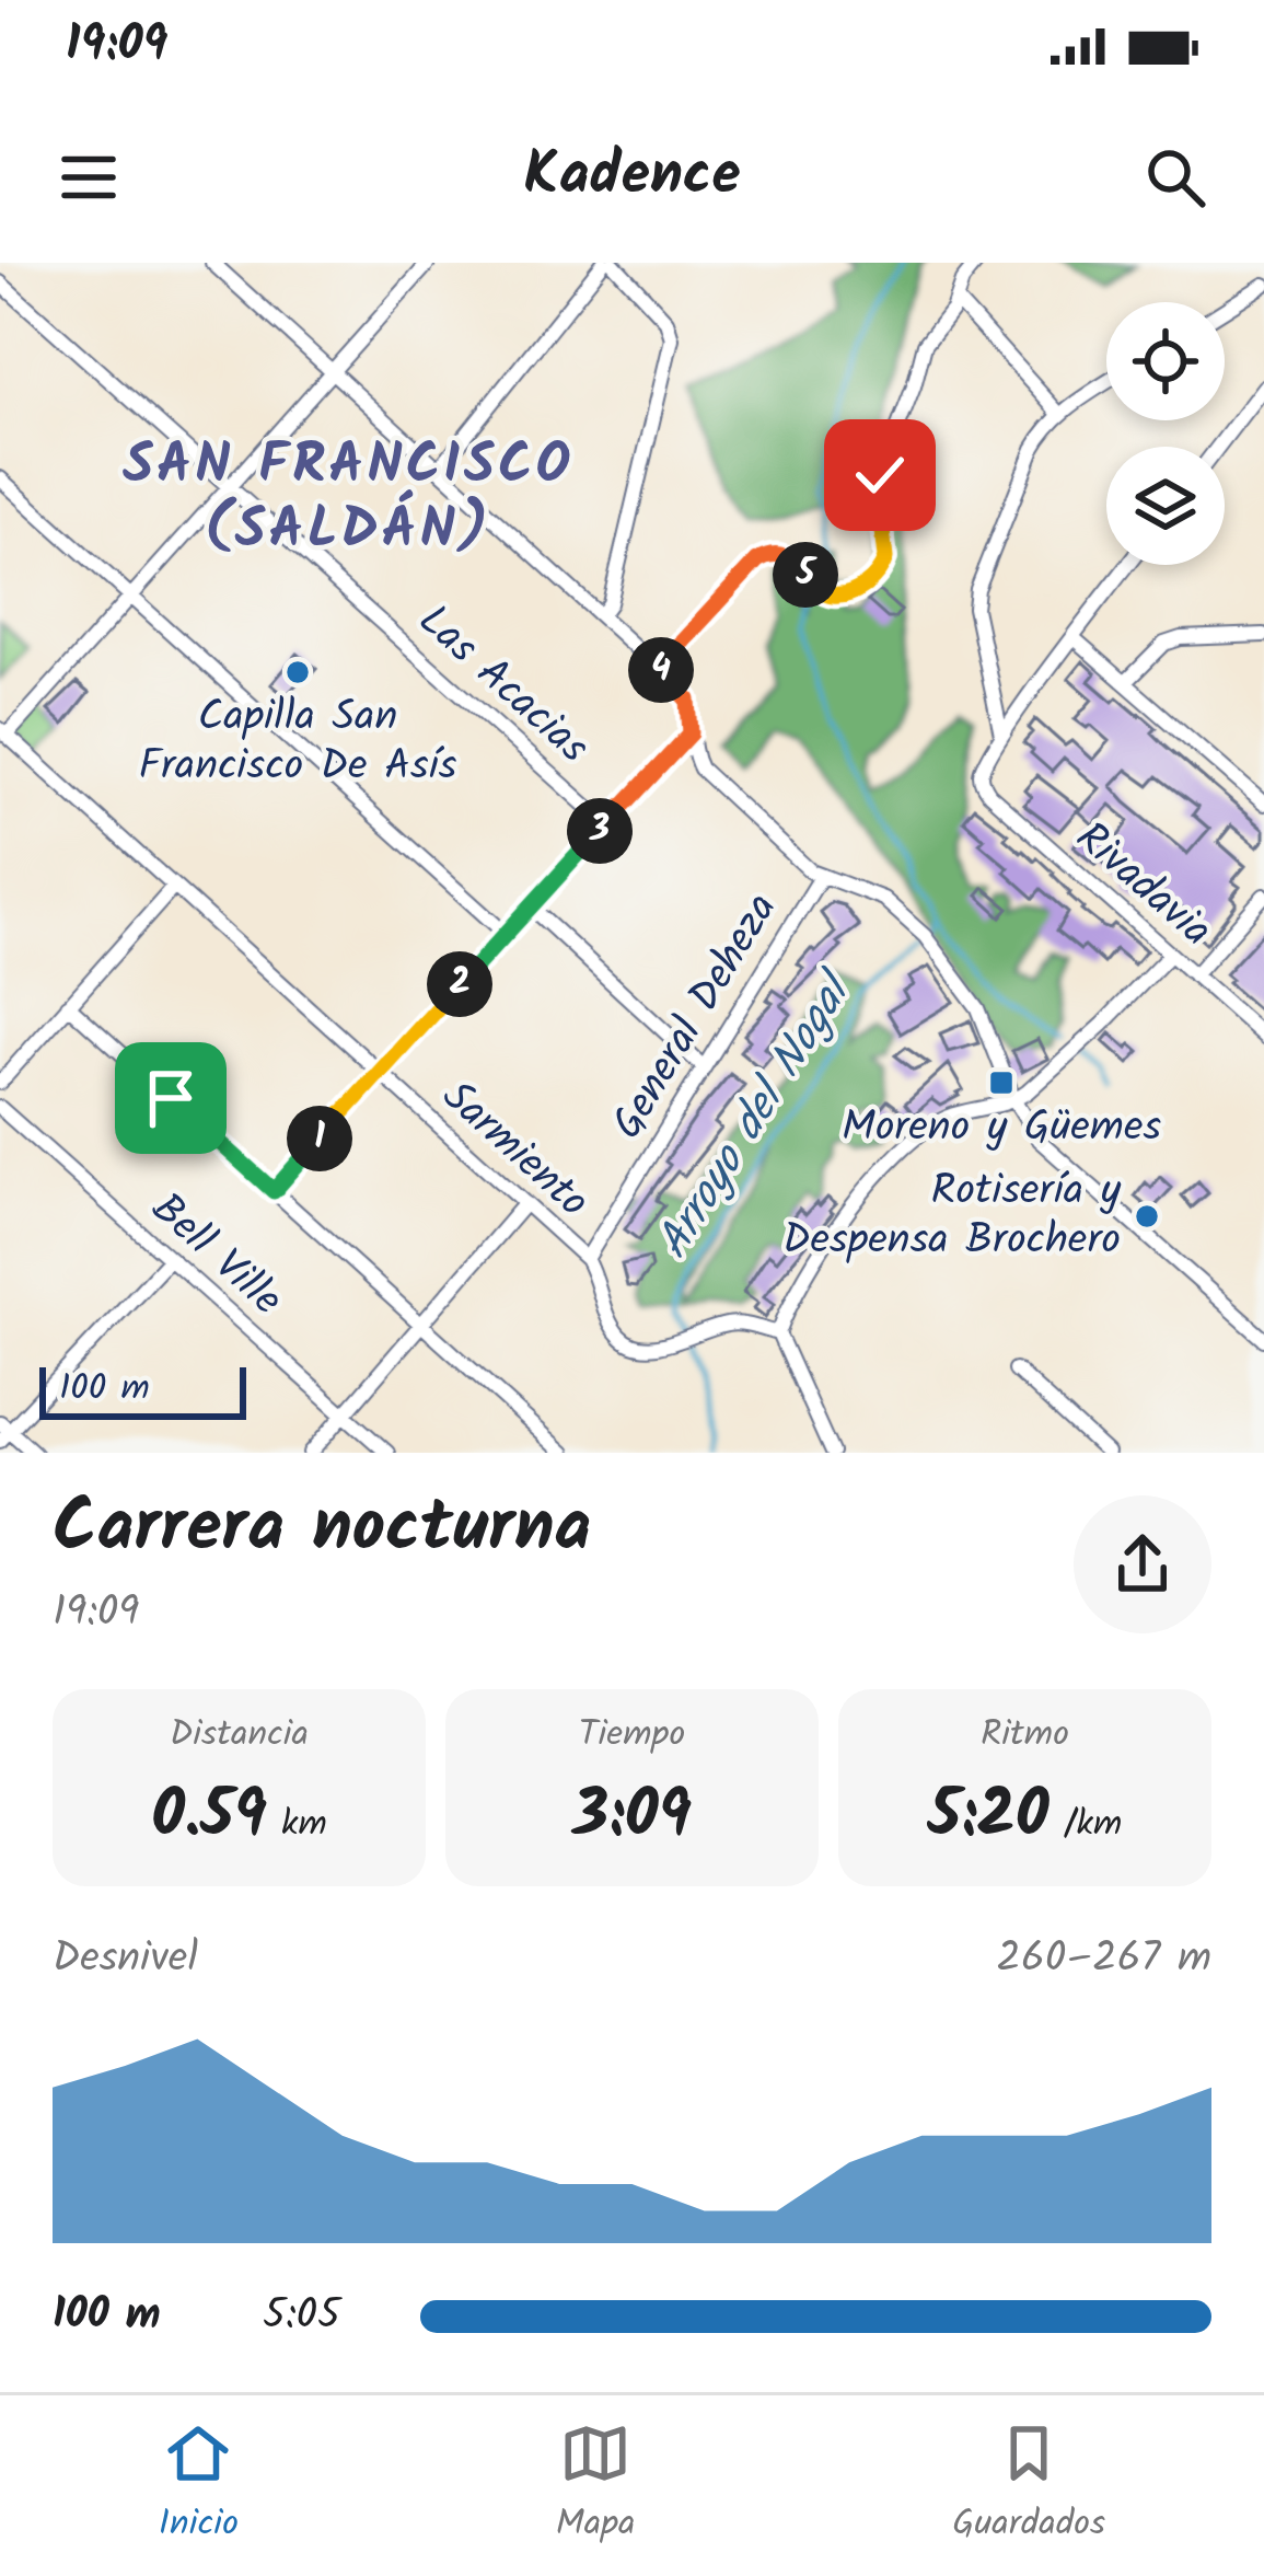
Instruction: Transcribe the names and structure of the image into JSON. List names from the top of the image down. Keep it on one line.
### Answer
{"streets":{"street":["Las Acacias","Rivadavia","General Deheza","Sarmiento","Bell Ville"]},"crossings":[["General Deheza","Sarmiento"]],"districts":["SAN FRANCISCO (SALDÁN)"],"water":["Arroyo del Nogal"],"places":{"other":["Capilla San Francisco De Asís","Rotisería y Despensa Brochero"],"transit":["Moreno y Güemes"]},"scale_bar":"100 m","page":{"status":"19:09","header":"Kadence","pins":["5","4","3","2","1"],"scale":"100 m","heading":["Carrera nocturna","19:09"],"stats":[["Distancia","0.59 km"],["Tiempo","3:09"],["Ritmo","5:20 /km"]],"chart":["Desnivel","260–267 m"],"list":[{"name":"100 m","note":"5:05"}],"tabs":["Inicio","Mapa","Guardados"]}}
